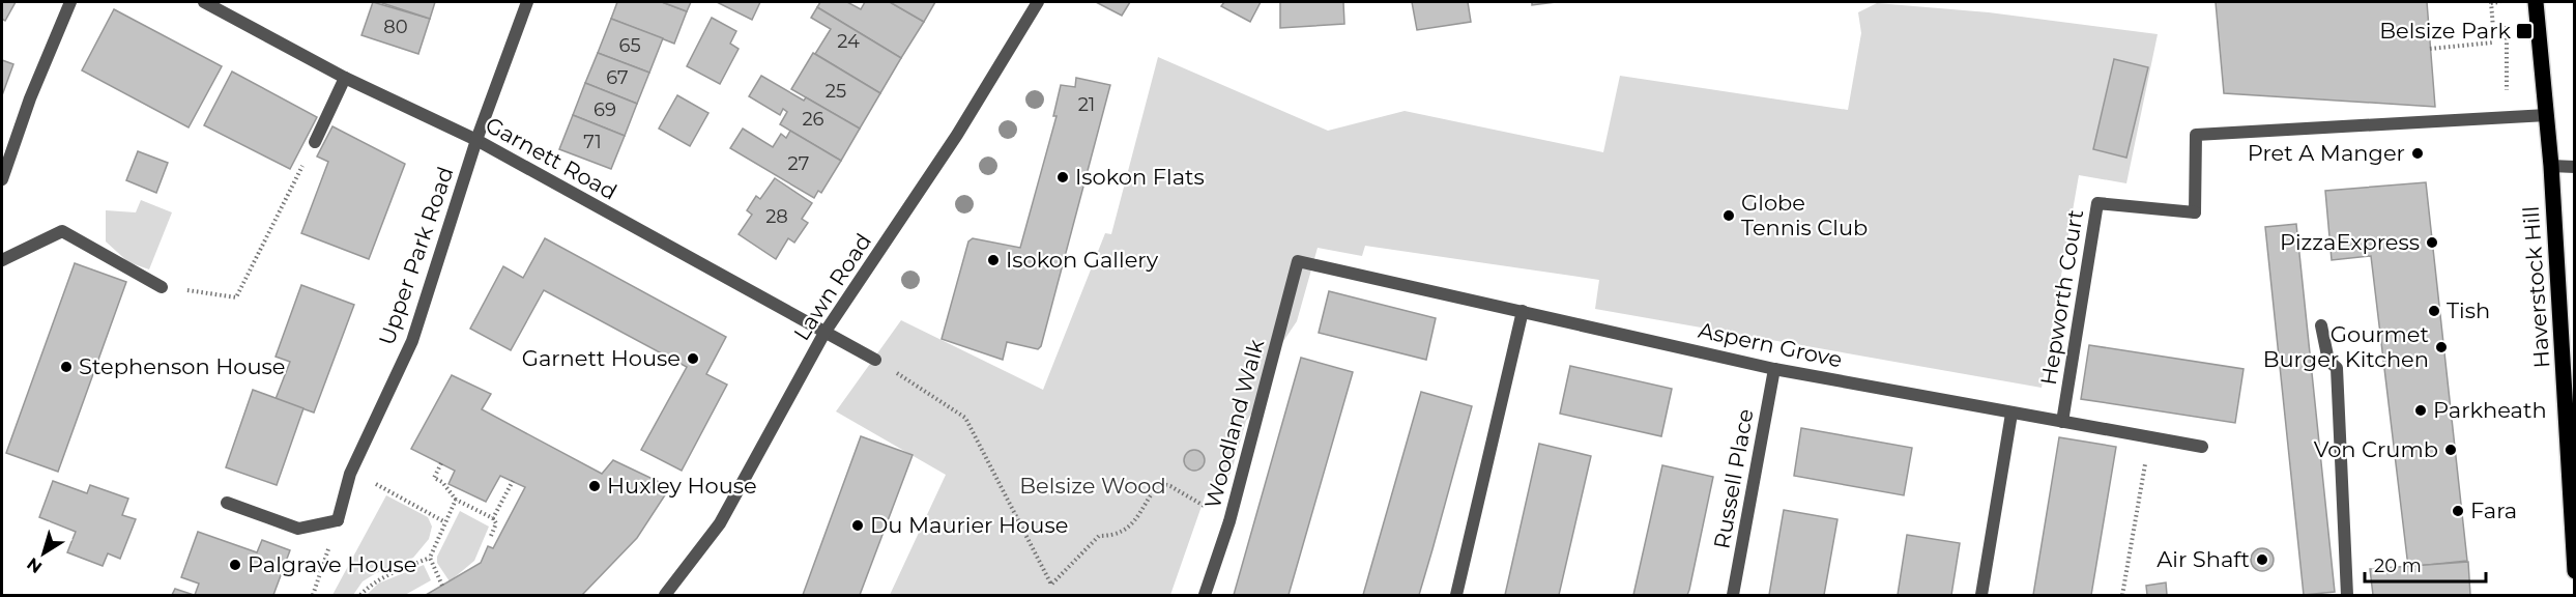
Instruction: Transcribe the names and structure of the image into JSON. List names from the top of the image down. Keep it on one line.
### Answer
{"streets":{"main road":["Haverstock Hill"],"street":["Garnett Road","Upper Park Road","Lawn Road","Hepworth Court","Aspern Grove","Woodland Walk","Russell Place"]},"crossings":[["Garnett Road","Upper Park Road"],["Garnett Road","Lawn Road"],["Haverstock Hill","Hepworth Court"],["Hepworth Court","Aspern Grove"],["Aspern Grove","Woodland Walk"],["Aspern Grove","Russell Place"]],"parks":["Belsize Wood"],"places":{"transit":["Belsize Park"],"other":["Pret A Manger","Isokon Flats","Globe Tennis Club","PizzaExpress","Isokon Gallery","Tish","Gourmet Burger Kitchen","Garnett House","Stephenson House","Parkheath","Von Crumb","Huxley House","Fara","Du Maurier House","Air Shaft","Palgrave House"]},"house_numbers":["80","24","65","67","25","21","69","26","71","27","28"],"scale_bar":"20 m","north":"bottom left"}
